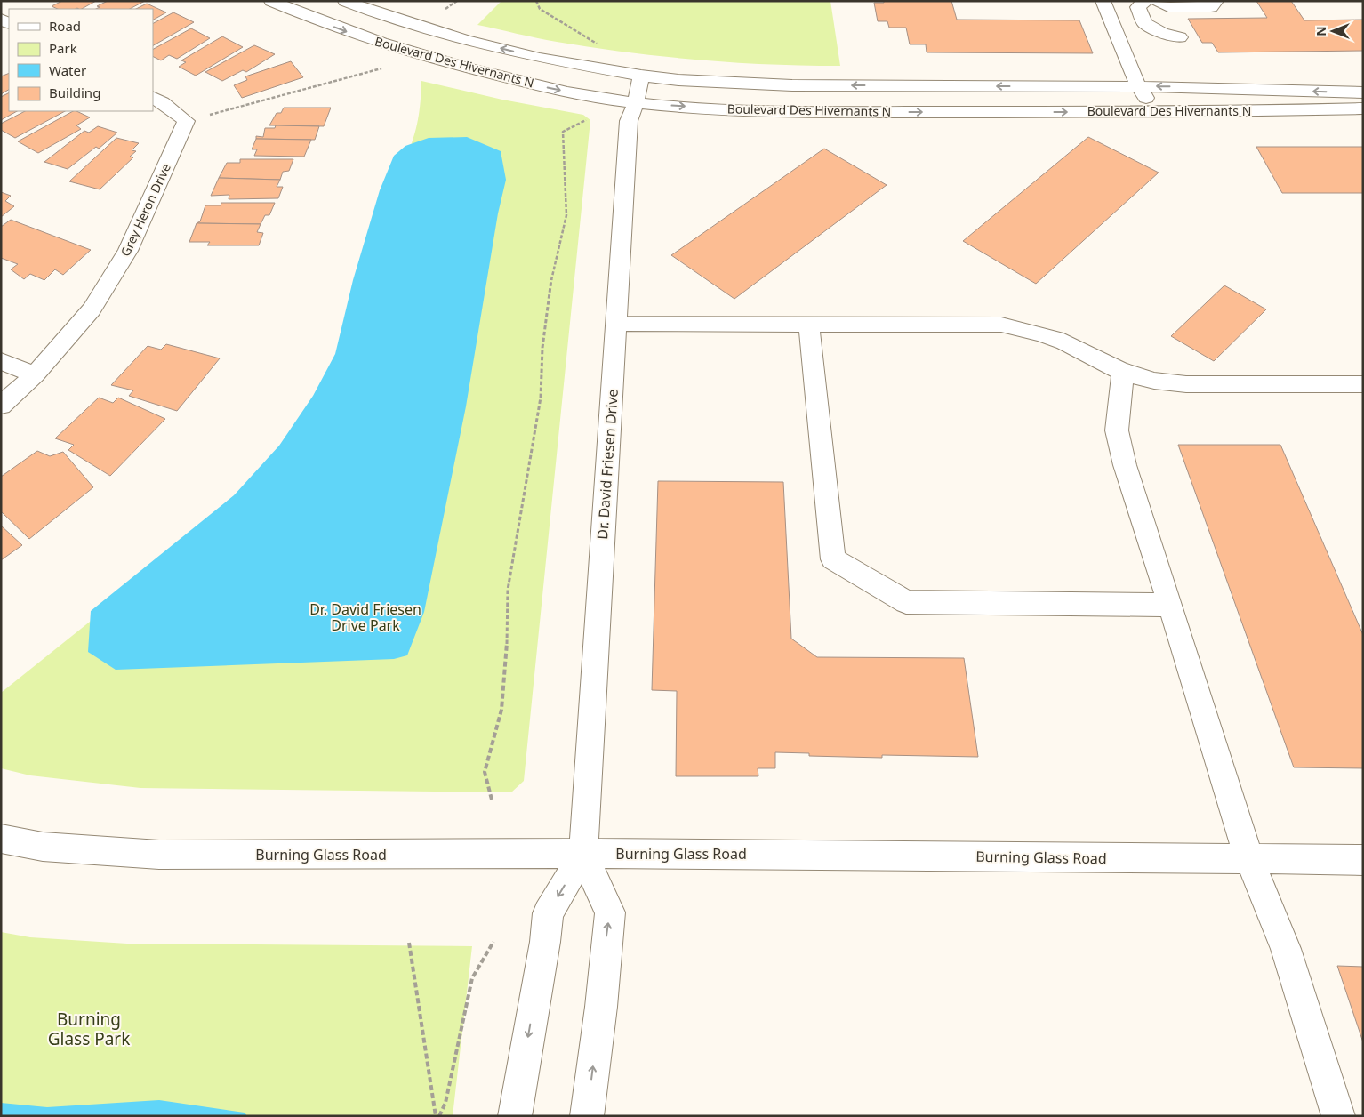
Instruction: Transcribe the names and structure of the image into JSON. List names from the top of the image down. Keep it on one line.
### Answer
{"streets":{"street":["Boulevard Des Hivernants N","Grey Heron Drive","Dr. David Friesen Drive","Burning Glass Road"]},"crossings":[["Boulevard Des Hivernants N","Dr. David Friesen Drive"],["Dr. David Friesen Drive","Burning Glass Road"]],"parks":["Dr. David Friesen Drive Park","Burning Glass Park"],"legend":["Road","Park","Water","Building"],"north":"left"}
